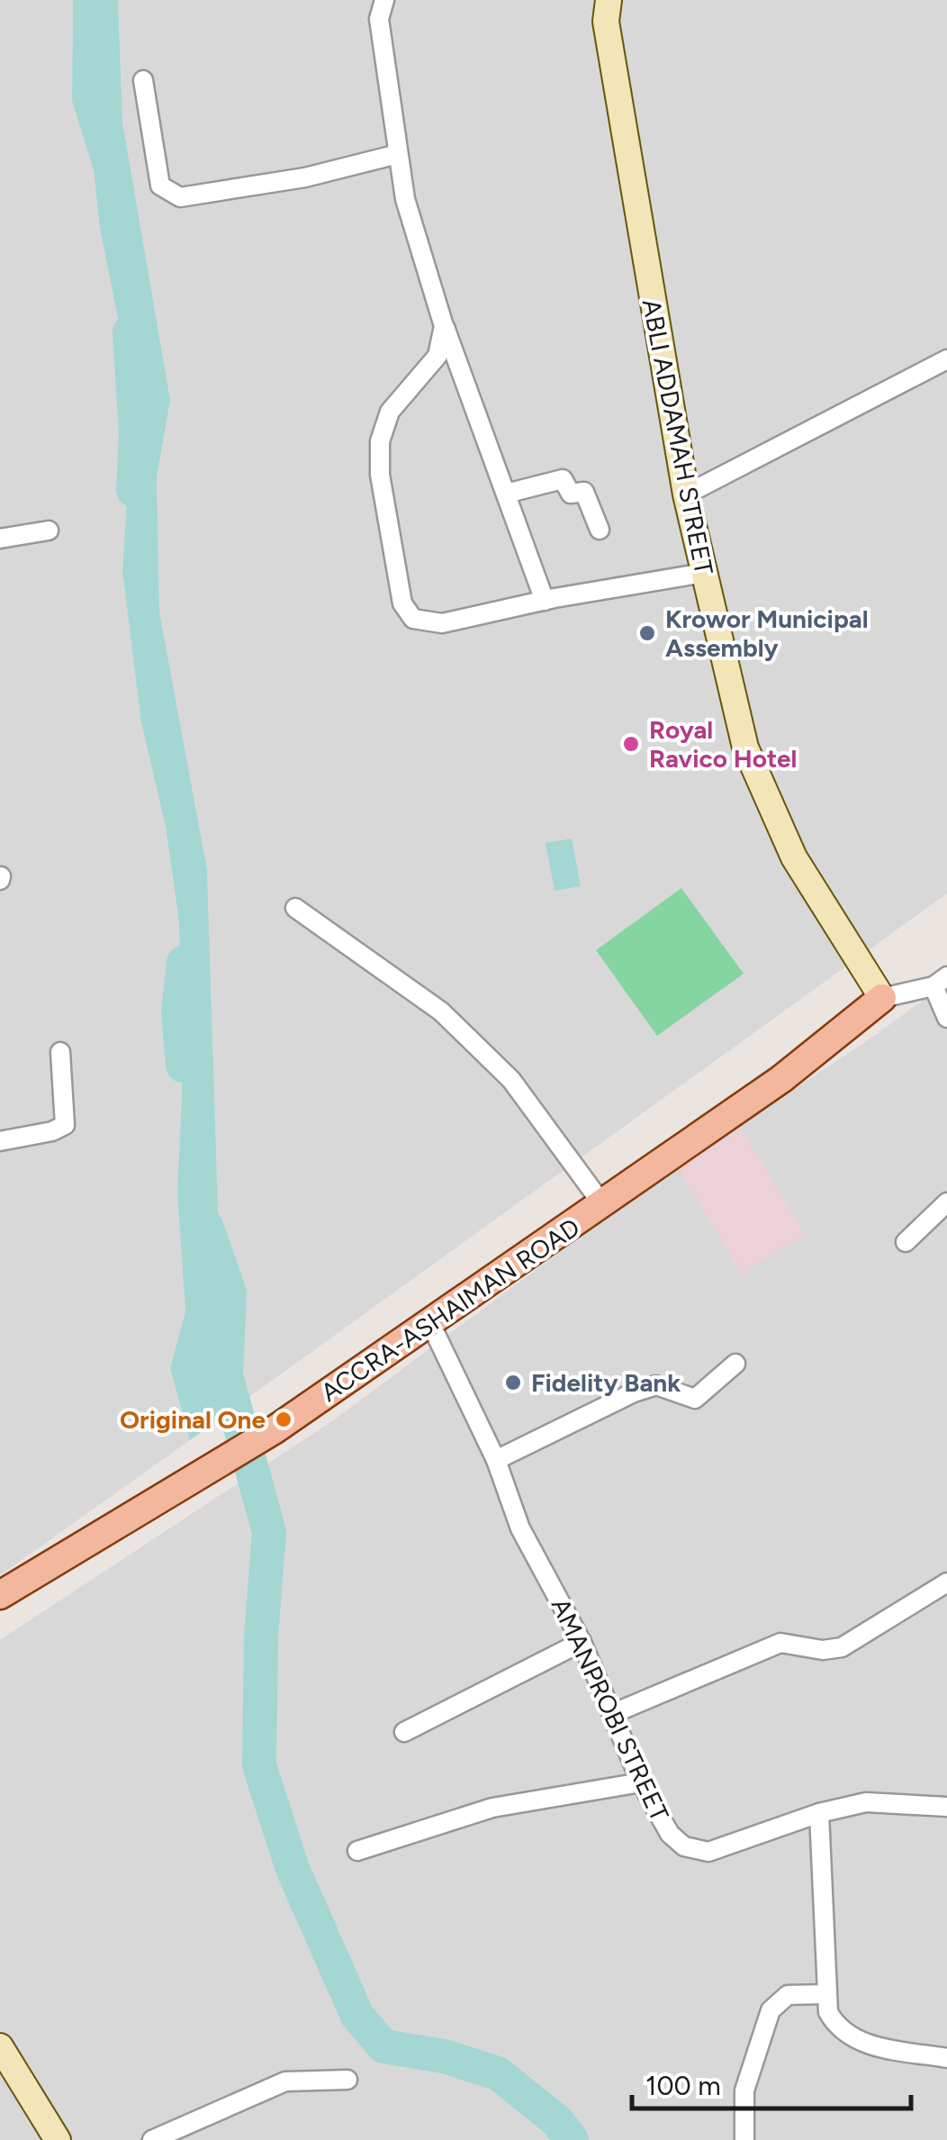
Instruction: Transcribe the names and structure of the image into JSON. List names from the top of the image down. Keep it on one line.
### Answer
{"streets":{"main road":["ACCRA-ASHAIMAN ROAD"],"street":["ABLI ADDAMAH STREET","AMANPROBI STREET"]},"crossings":[["ABLI ADDAMAH STREET","ACCRA-ASHAIMAN ROAD"],["ACCRA-ASHAIMAN ROAD","AMANPROBI STREET"]],"places":["Krowor Municipal Assembly","Royal Ravico Hotel","Fidelity Bank","Original One"],"scale_bar":"100 m"}
